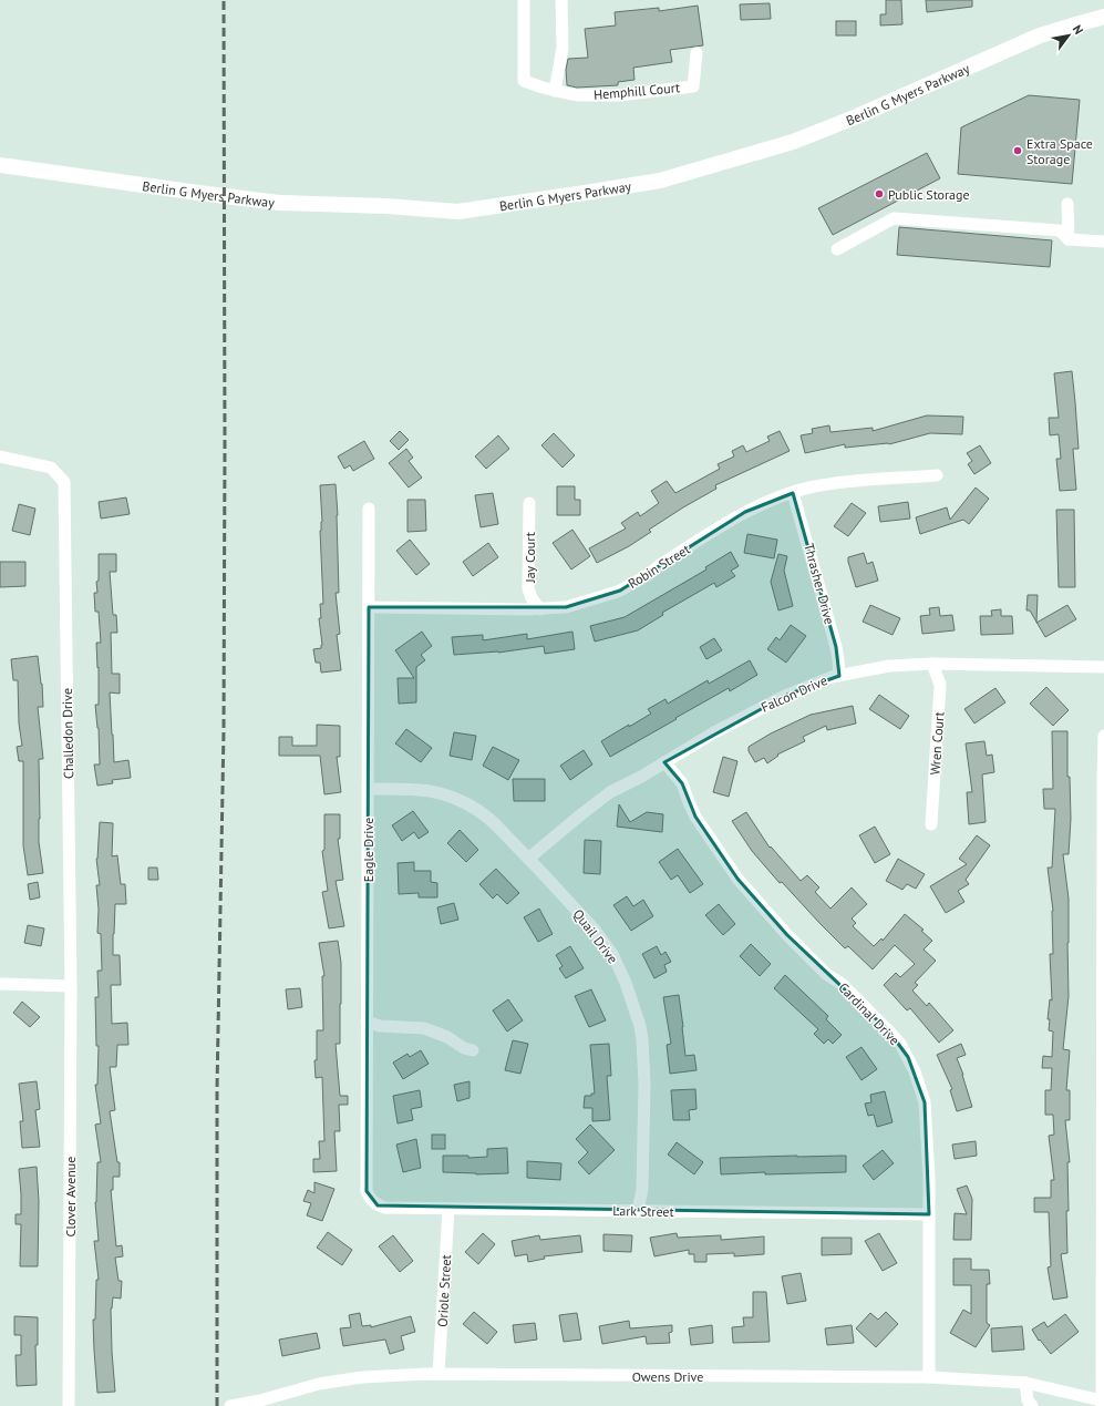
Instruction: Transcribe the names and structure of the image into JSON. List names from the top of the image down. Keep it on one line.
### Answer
{"streets":{"main road":["Berlin G Myers Parkway"],"street":["Hemphill Court","Jay Court","Robin Street","Thrasher Drive","Falcon Drive","Challedon Drive","Wren Court","Eagle Drive","Quail Drive","Cardinal Drive","Clover Avenue","Lark Street","Oriole Street","Owens Drive"]},"crossings":[["Jay Court","Robin Street"],["Robin Street","Thrasher Drive"],["Robin Street","Eagle Drive"],["Thrasher Drive","Falcon Drive"],["Falcon Drive","Wren Court"],["Falcon Drive","Quail Drive"],["Falcon Drive","Cardinal Drive"],["Challedon Drive","Clover Avenue"],["Eagle Drive","Quail Drive"],["Eagle Drive","Lark Street"],["Quail Drive","Lark Street"],["Cardinal Drive","Lark Street"],["Cardinal Drive","Owens Drive"],["Lark Street","Oriole Street"],["Oriole Street","Owens Drive"]],"places":["Extra Space Storage","Public Storage"],"north":"top right"}
